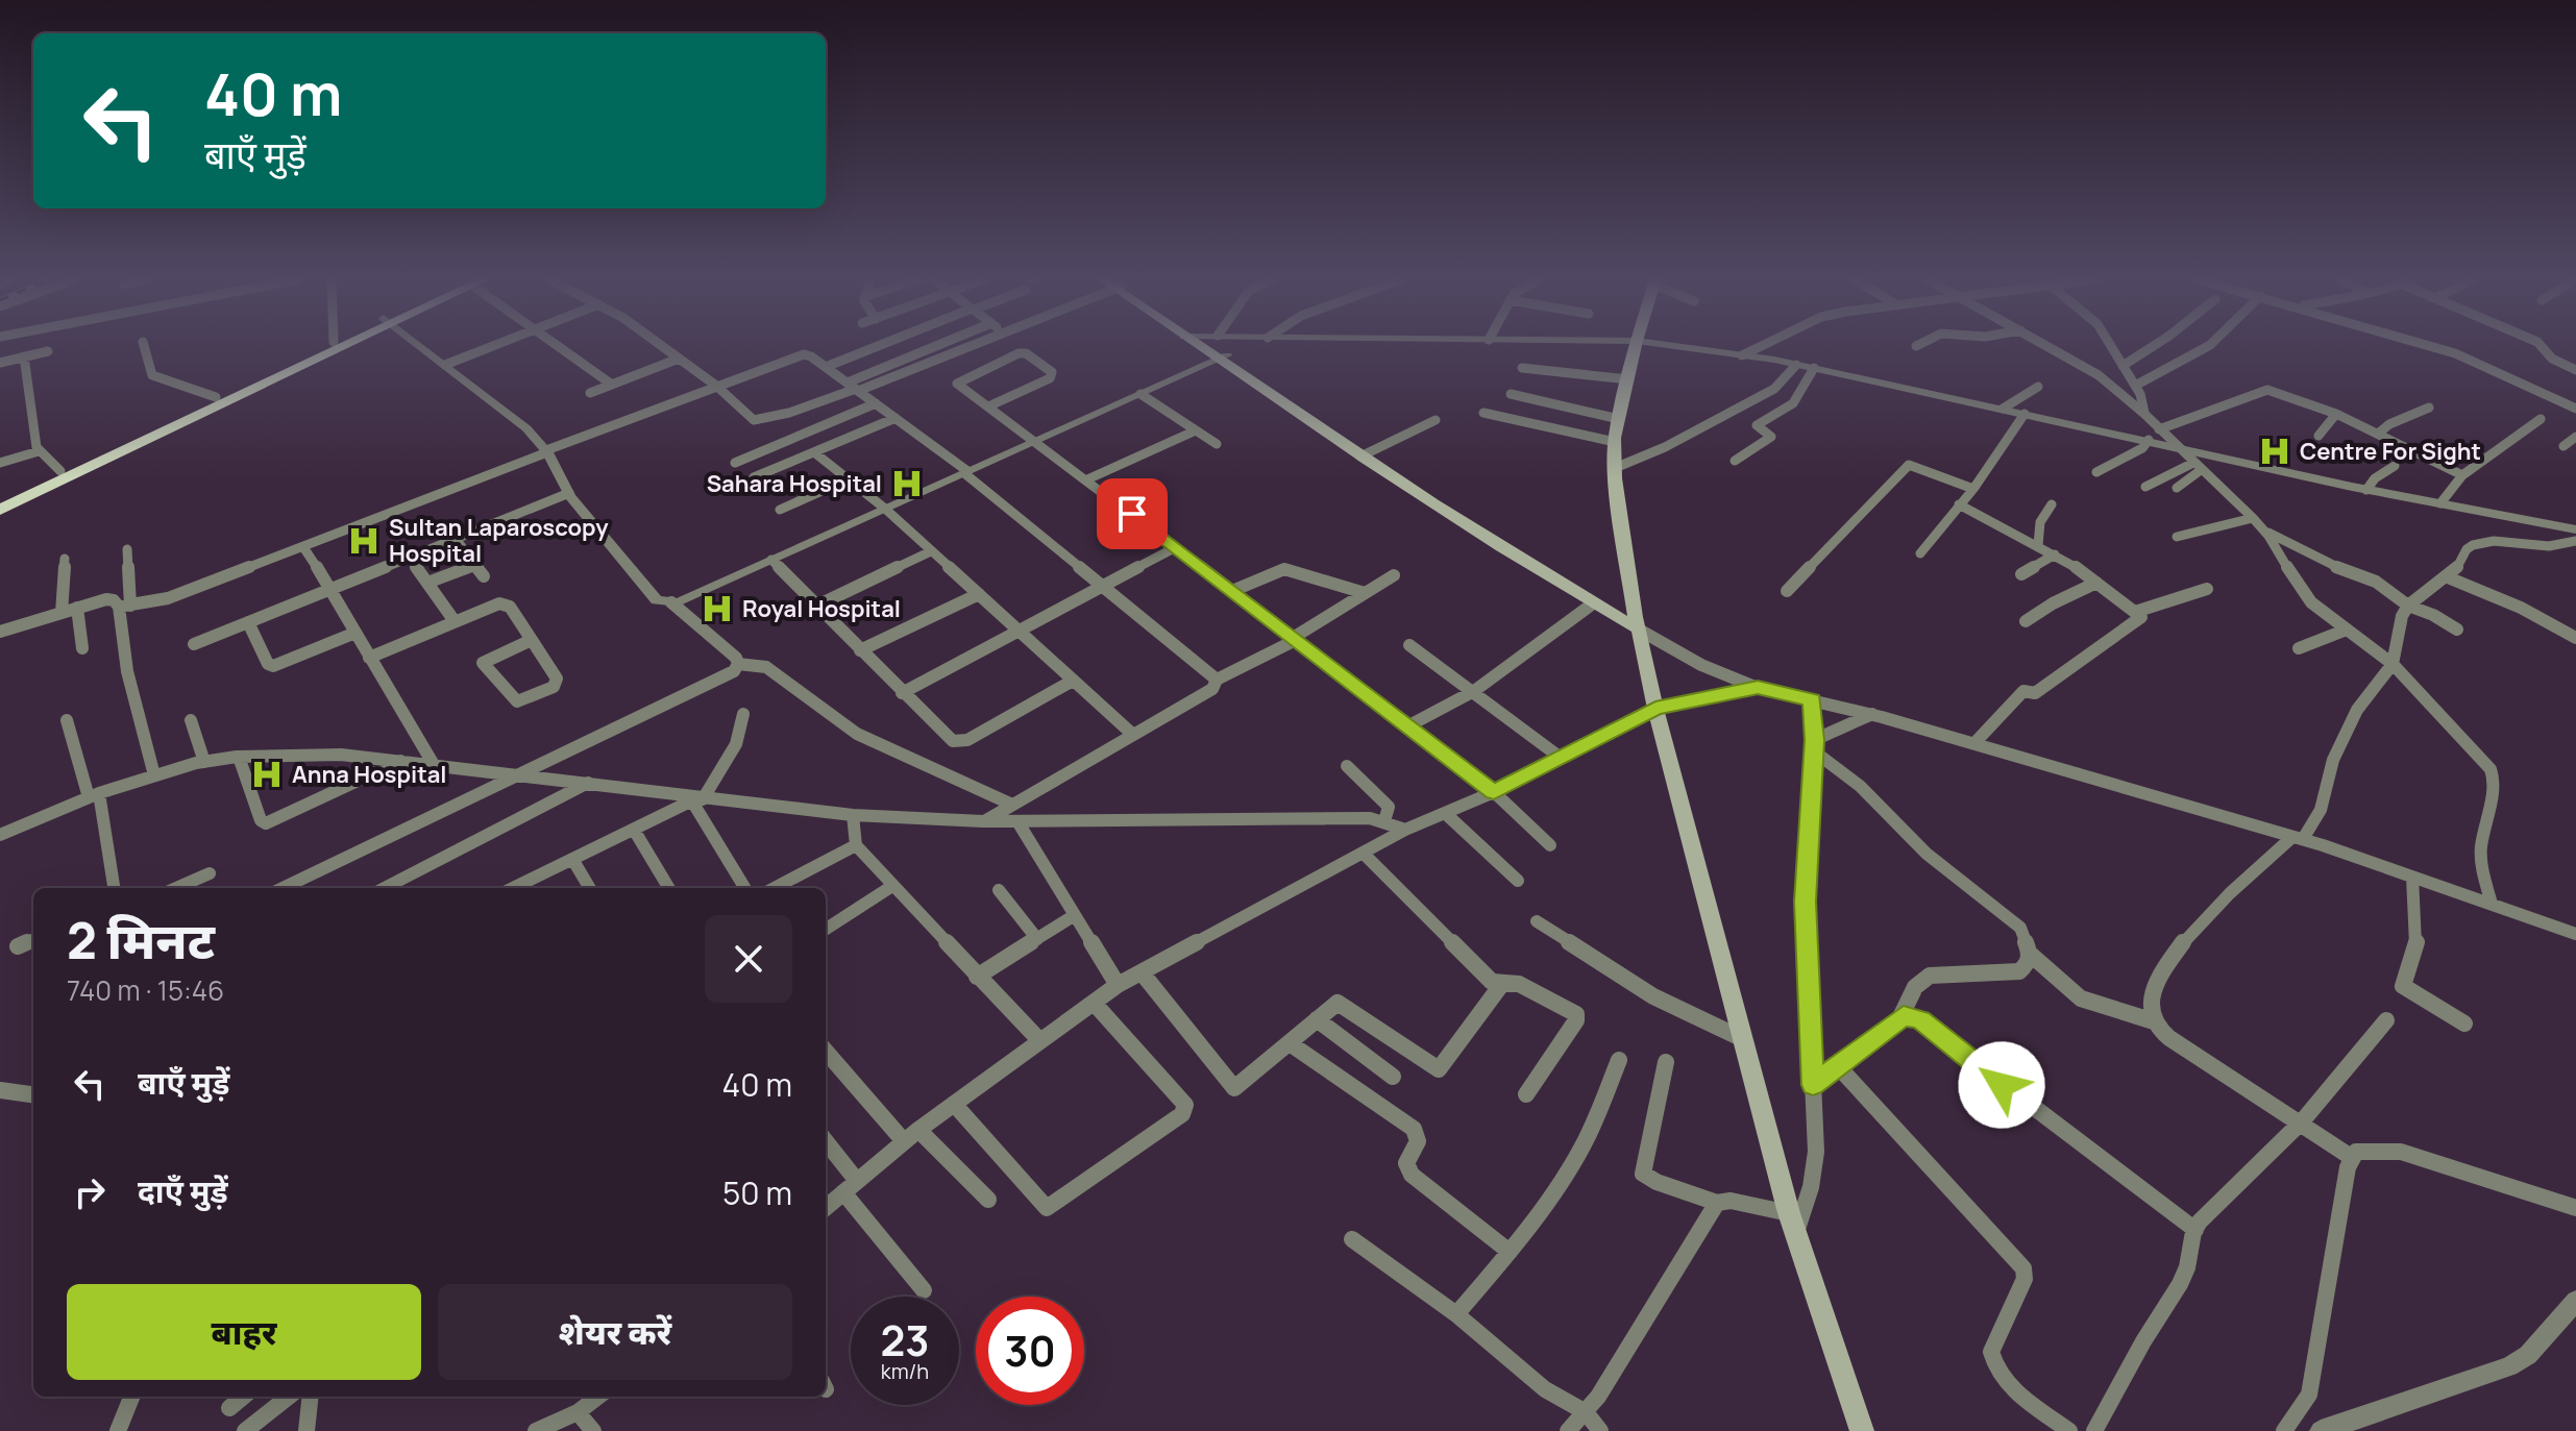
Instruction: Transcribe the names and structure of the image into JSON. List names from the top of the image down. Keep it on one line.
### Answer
{"places":{"hospital":["Centre For Sight","Sahara Hospital","Sultan Laparoscopy Hospital","Royal Hospital","Anna Hospital"]},"page":{"turn":["40 m","बाएँ मुड़ें"],"heading":["2 मिनट","740 m · 15:46"],"list":[{"name":"बाएँ मुड़ें","value":"40 m"},{"name":"दाएँ मुड़ें","value":"50 m"}],"buttons":["बाहर","शेयर करें"],"speed":"23 km/h","limit":"30"}}
